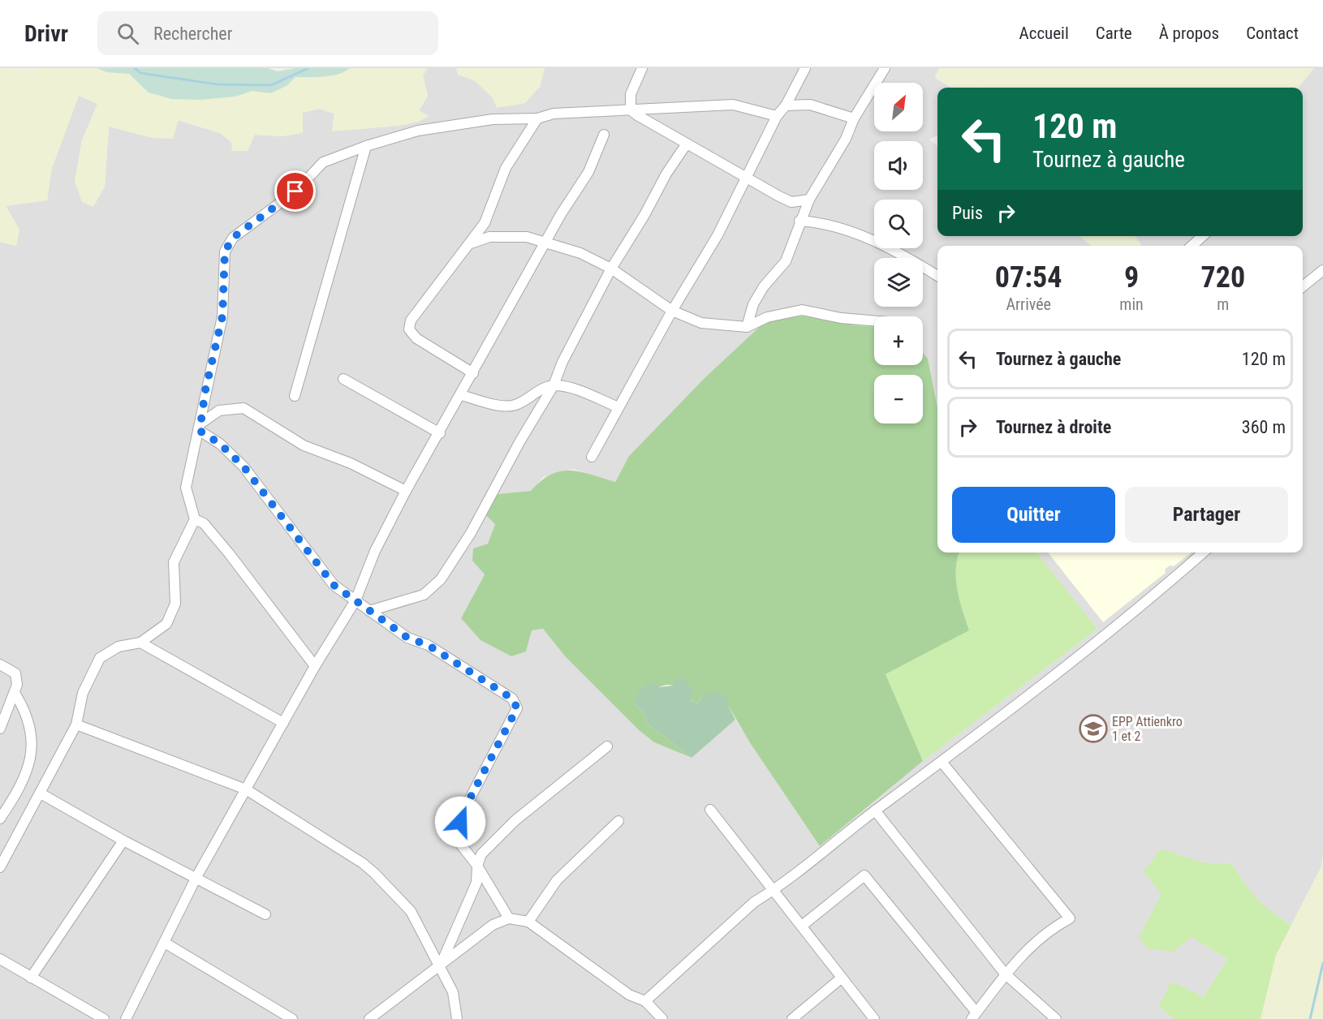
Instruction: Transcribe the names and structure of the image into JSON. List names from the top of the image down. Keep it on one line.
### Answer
{"places":{"school or university":["EPP Attienkro 1 et 2"]},"north":"top right","page":{"header":"Drivr","search":"Rechercher","nav":["Accueil","Carte","À propos","Contact"],"map_buttons":["+","−"],"turn":["120 m","Tournez à gauche"],"then":"Puis","eta":["07:54","Arrivée","9","min","720","m"],"list":[{"name":"Tournez à gauche","value":"120 m"},{"name":"Tournez à droite","value":"360 m"}],"buttons":["Quitter","Partager"]}}
